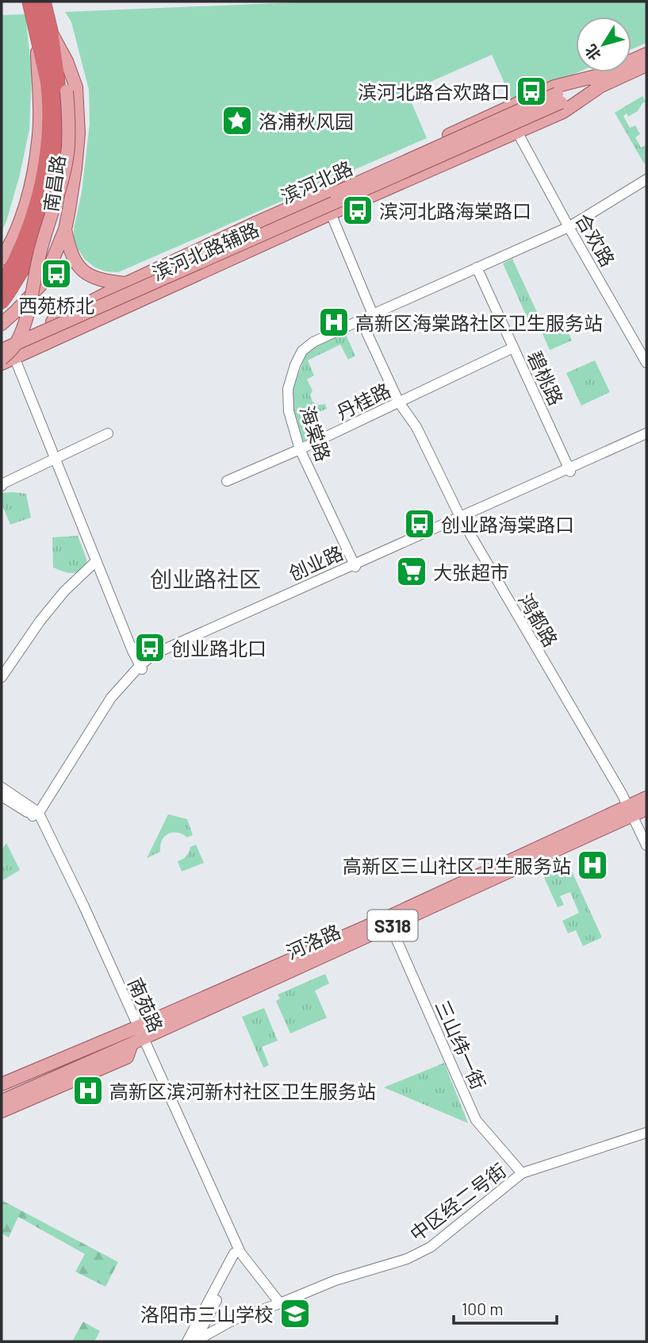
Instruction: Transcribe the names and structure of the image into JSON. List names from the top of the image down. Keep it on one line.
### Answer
{"streets":{"main road":["滨河北路","南昌路","滨河北路辅路","S318","河洛路"],"street":["合欢路","碧桃路","丹桂路","海棠路","创业路","鸿都路","南苑路","三山纬一街","中区经二号街"]},"crossings":[["滨河北路","滨河北路辅路"],["合欢路","滨河北路辅路"],["合欢路","海棠路"],["碧桃路","丹桂路"],["碧桃路","海棠路"],["碧桃路","创业路"],["丹桂路","海棠路"],["丹桂路","鸿都路"],["海棠路","创业路"],["海棠路","鸿都路"],["创业路","鸿都路"],["创业路","南苑路"],["鸿都路","河洛路"],["河洛路","南苑路"],["河洛路","三山纬一街"],["南苑路","中区经二号街"],["三山纬一街","中区经二号街"]],"districts":["创业路社区"],"places":{"bus stop":["滨河北路合欢路口","滨河北路海棠路口","西苑桥北","创业路海棠路口","创业路北口"],"place":["洛浦秋风园"],"hospital":["高新区海棠路社区卫生服务站","高新区三山社区卫生服务站","高新区滨河新村社区卫生服务站"],"supermarket":["大张超市"],"school or university":["洛阳市三山学校"]},"scale_bar":"100 m","north":"bottom left"}
